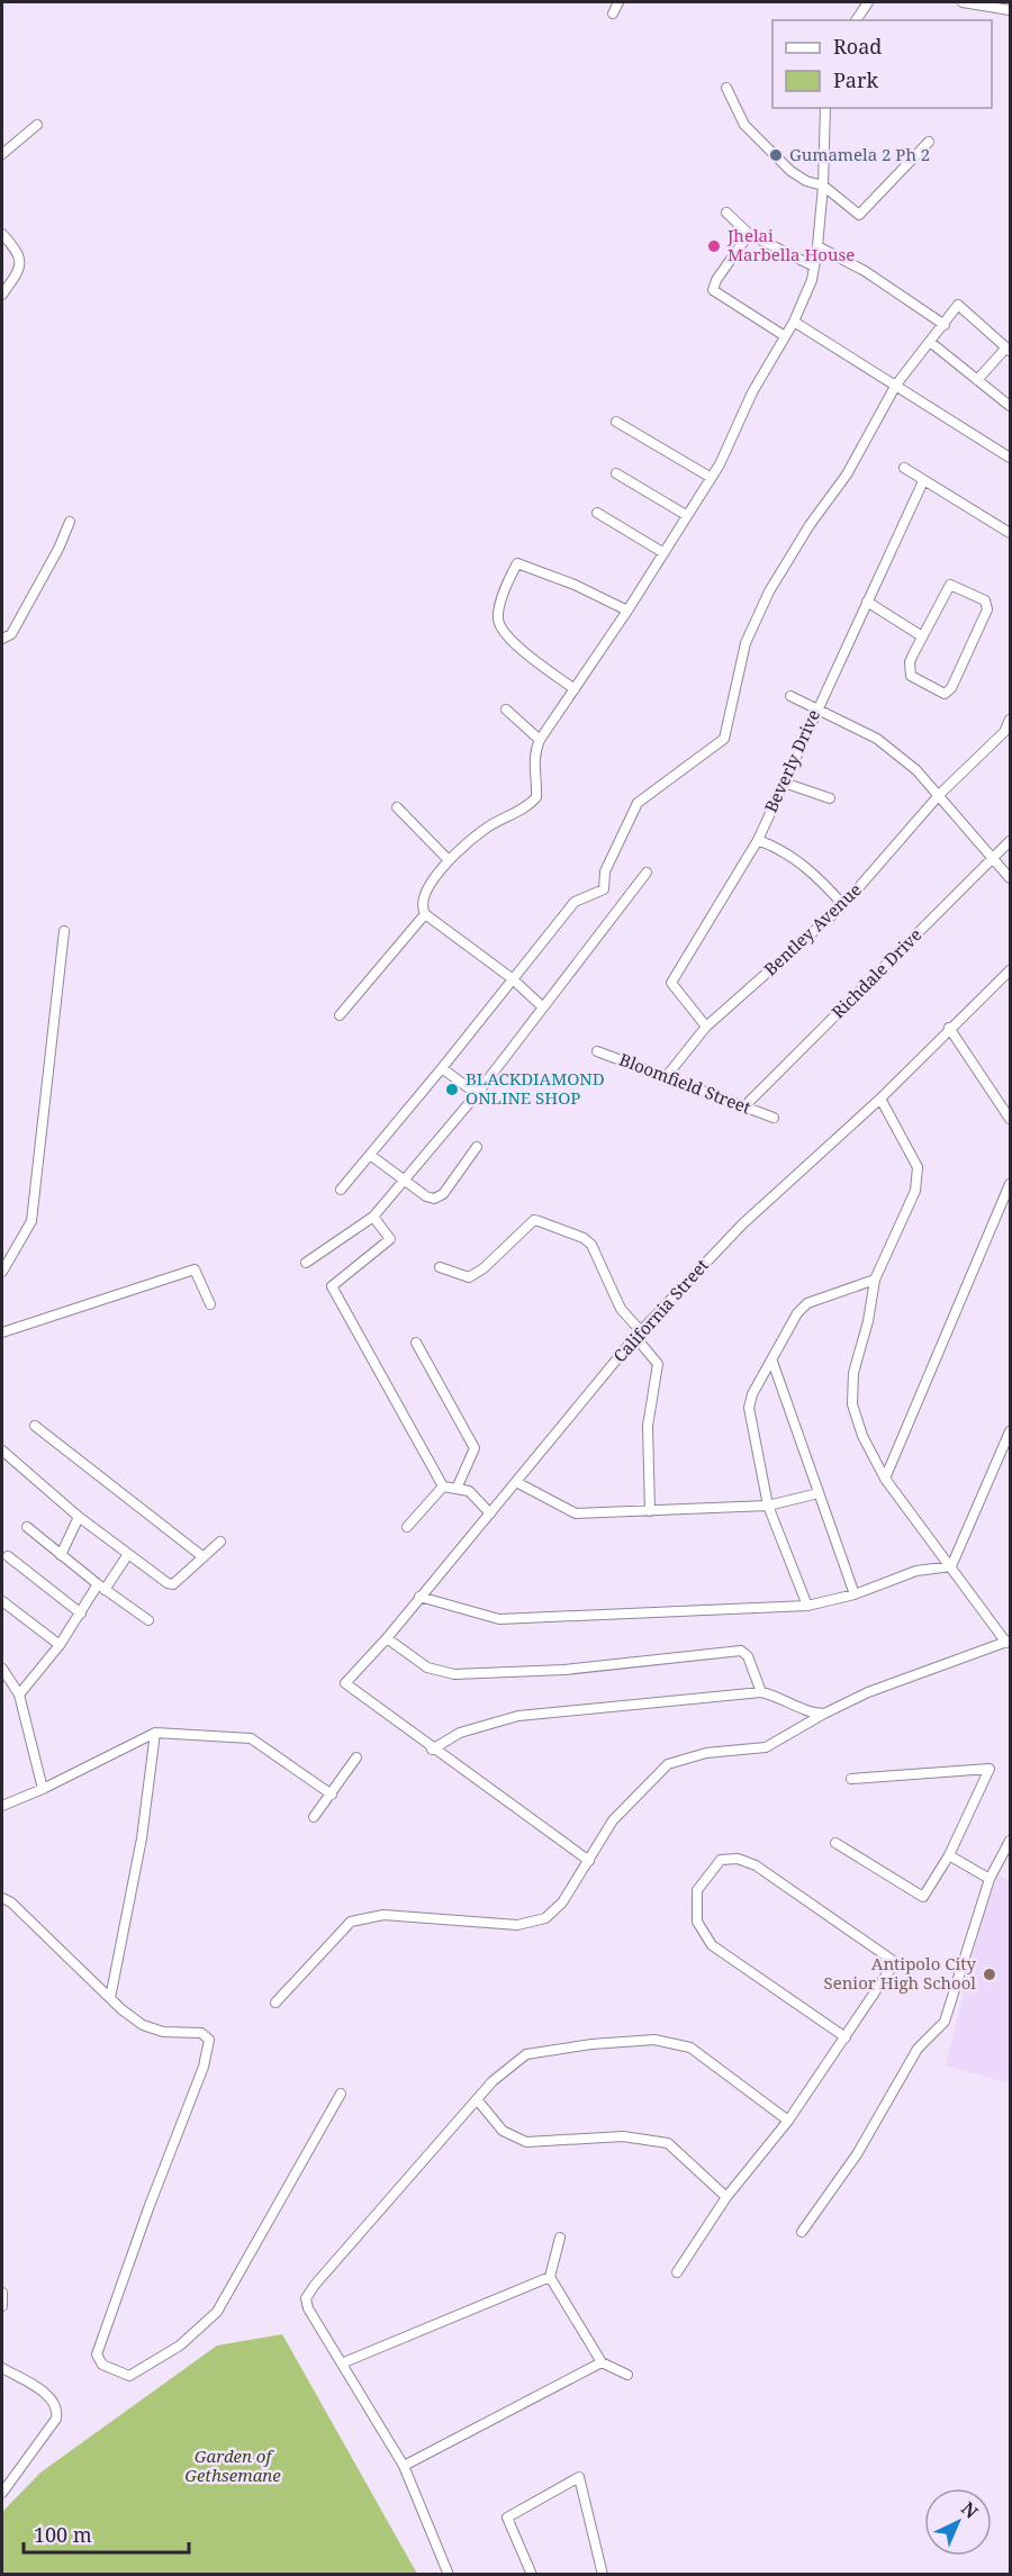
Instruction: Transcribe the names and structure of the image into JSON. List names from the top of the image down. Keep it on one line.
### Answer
{"streets":{"street":["Beverly Drive","Bentley Avenue","Richdale Drive","Bloomfield Street","California Street"]},"crossings":[["Beverly Drive","Bentley Avenue"],["Bentley Avenue","Bloomfield Street"],["Richdale Drive","Bloomfield Street"]],"parks":["Garden of Gethsemane"],"places":["Gumamela 2 Ph 2","Jhelai Marbella House","BLACKDIAMOND ONLINE SHOP","Antipolo City Senior High School"],"legend":["Road","Park"],"scale_bar":"100 m","north":"top right"}
